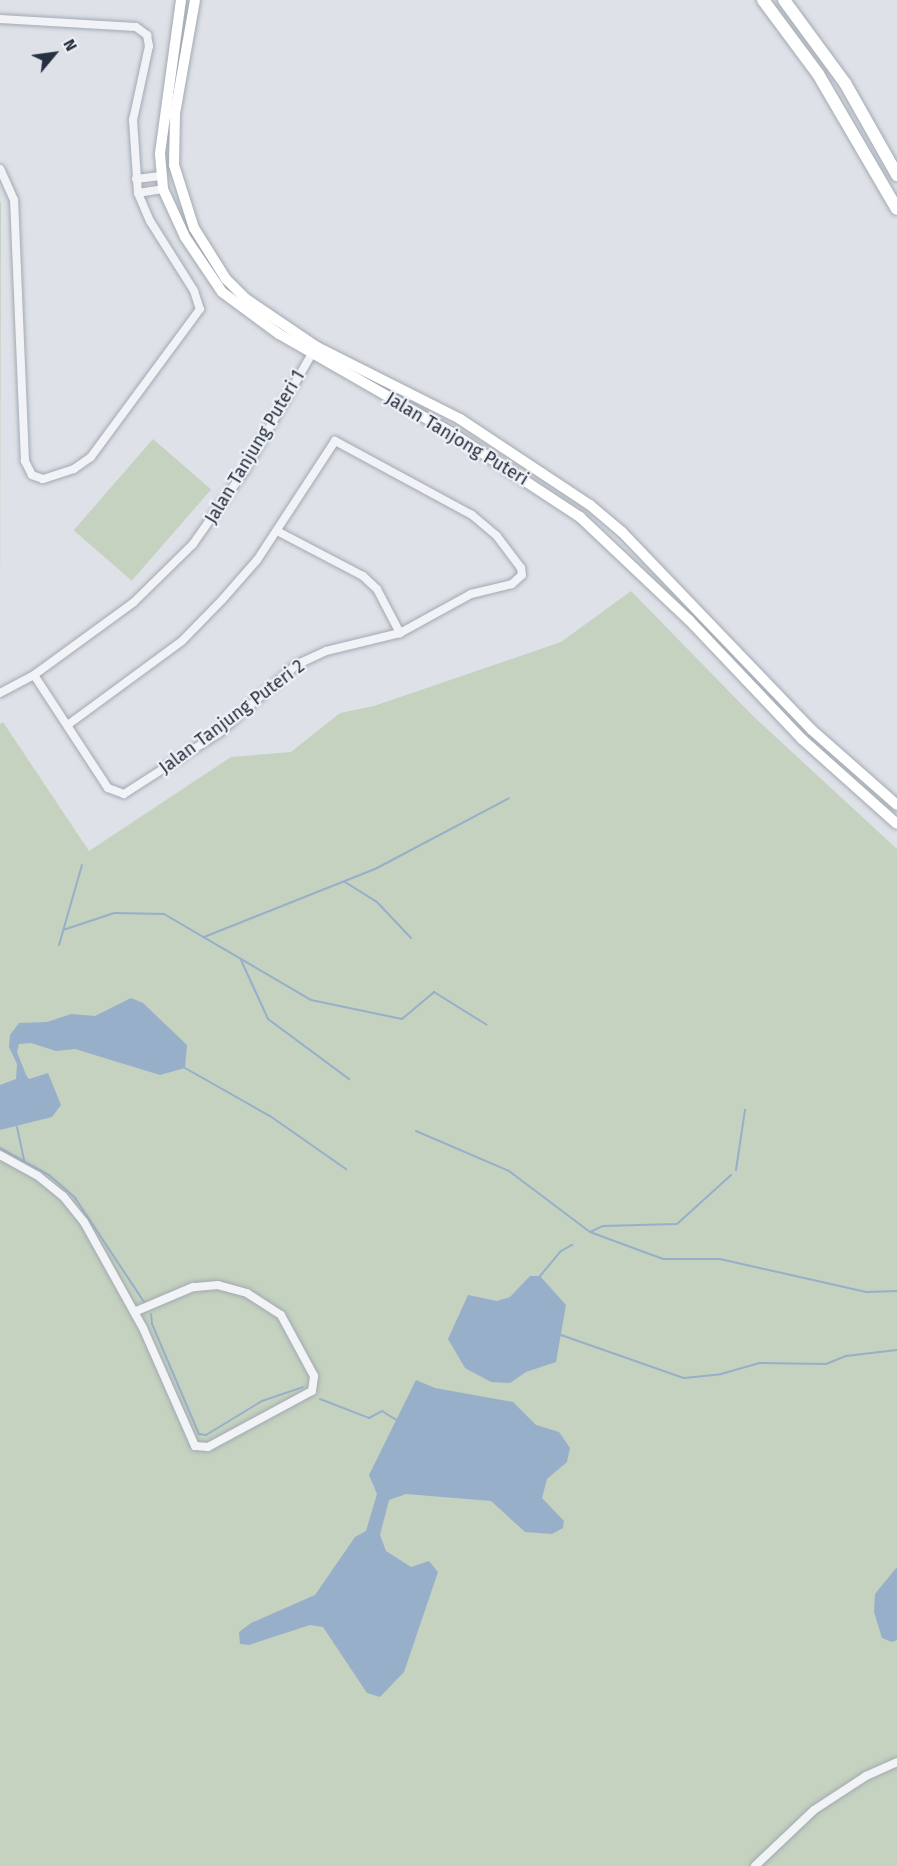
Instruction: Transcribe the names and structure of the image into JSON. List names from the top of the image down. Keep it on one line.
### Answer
{"streets":{"street":["Jalan Tanjong Puteri","Jalan Tanjung Puteri 1","Jalan Tanjung Puteri 2"]},"crossings":[["Jalan Tanjong Puteri","Jalan Tanjung Puteri 1"],["Jalan Tanjung Puteri 1","Jalan Tanjung Puteri 2"]],"north":"top right"}
